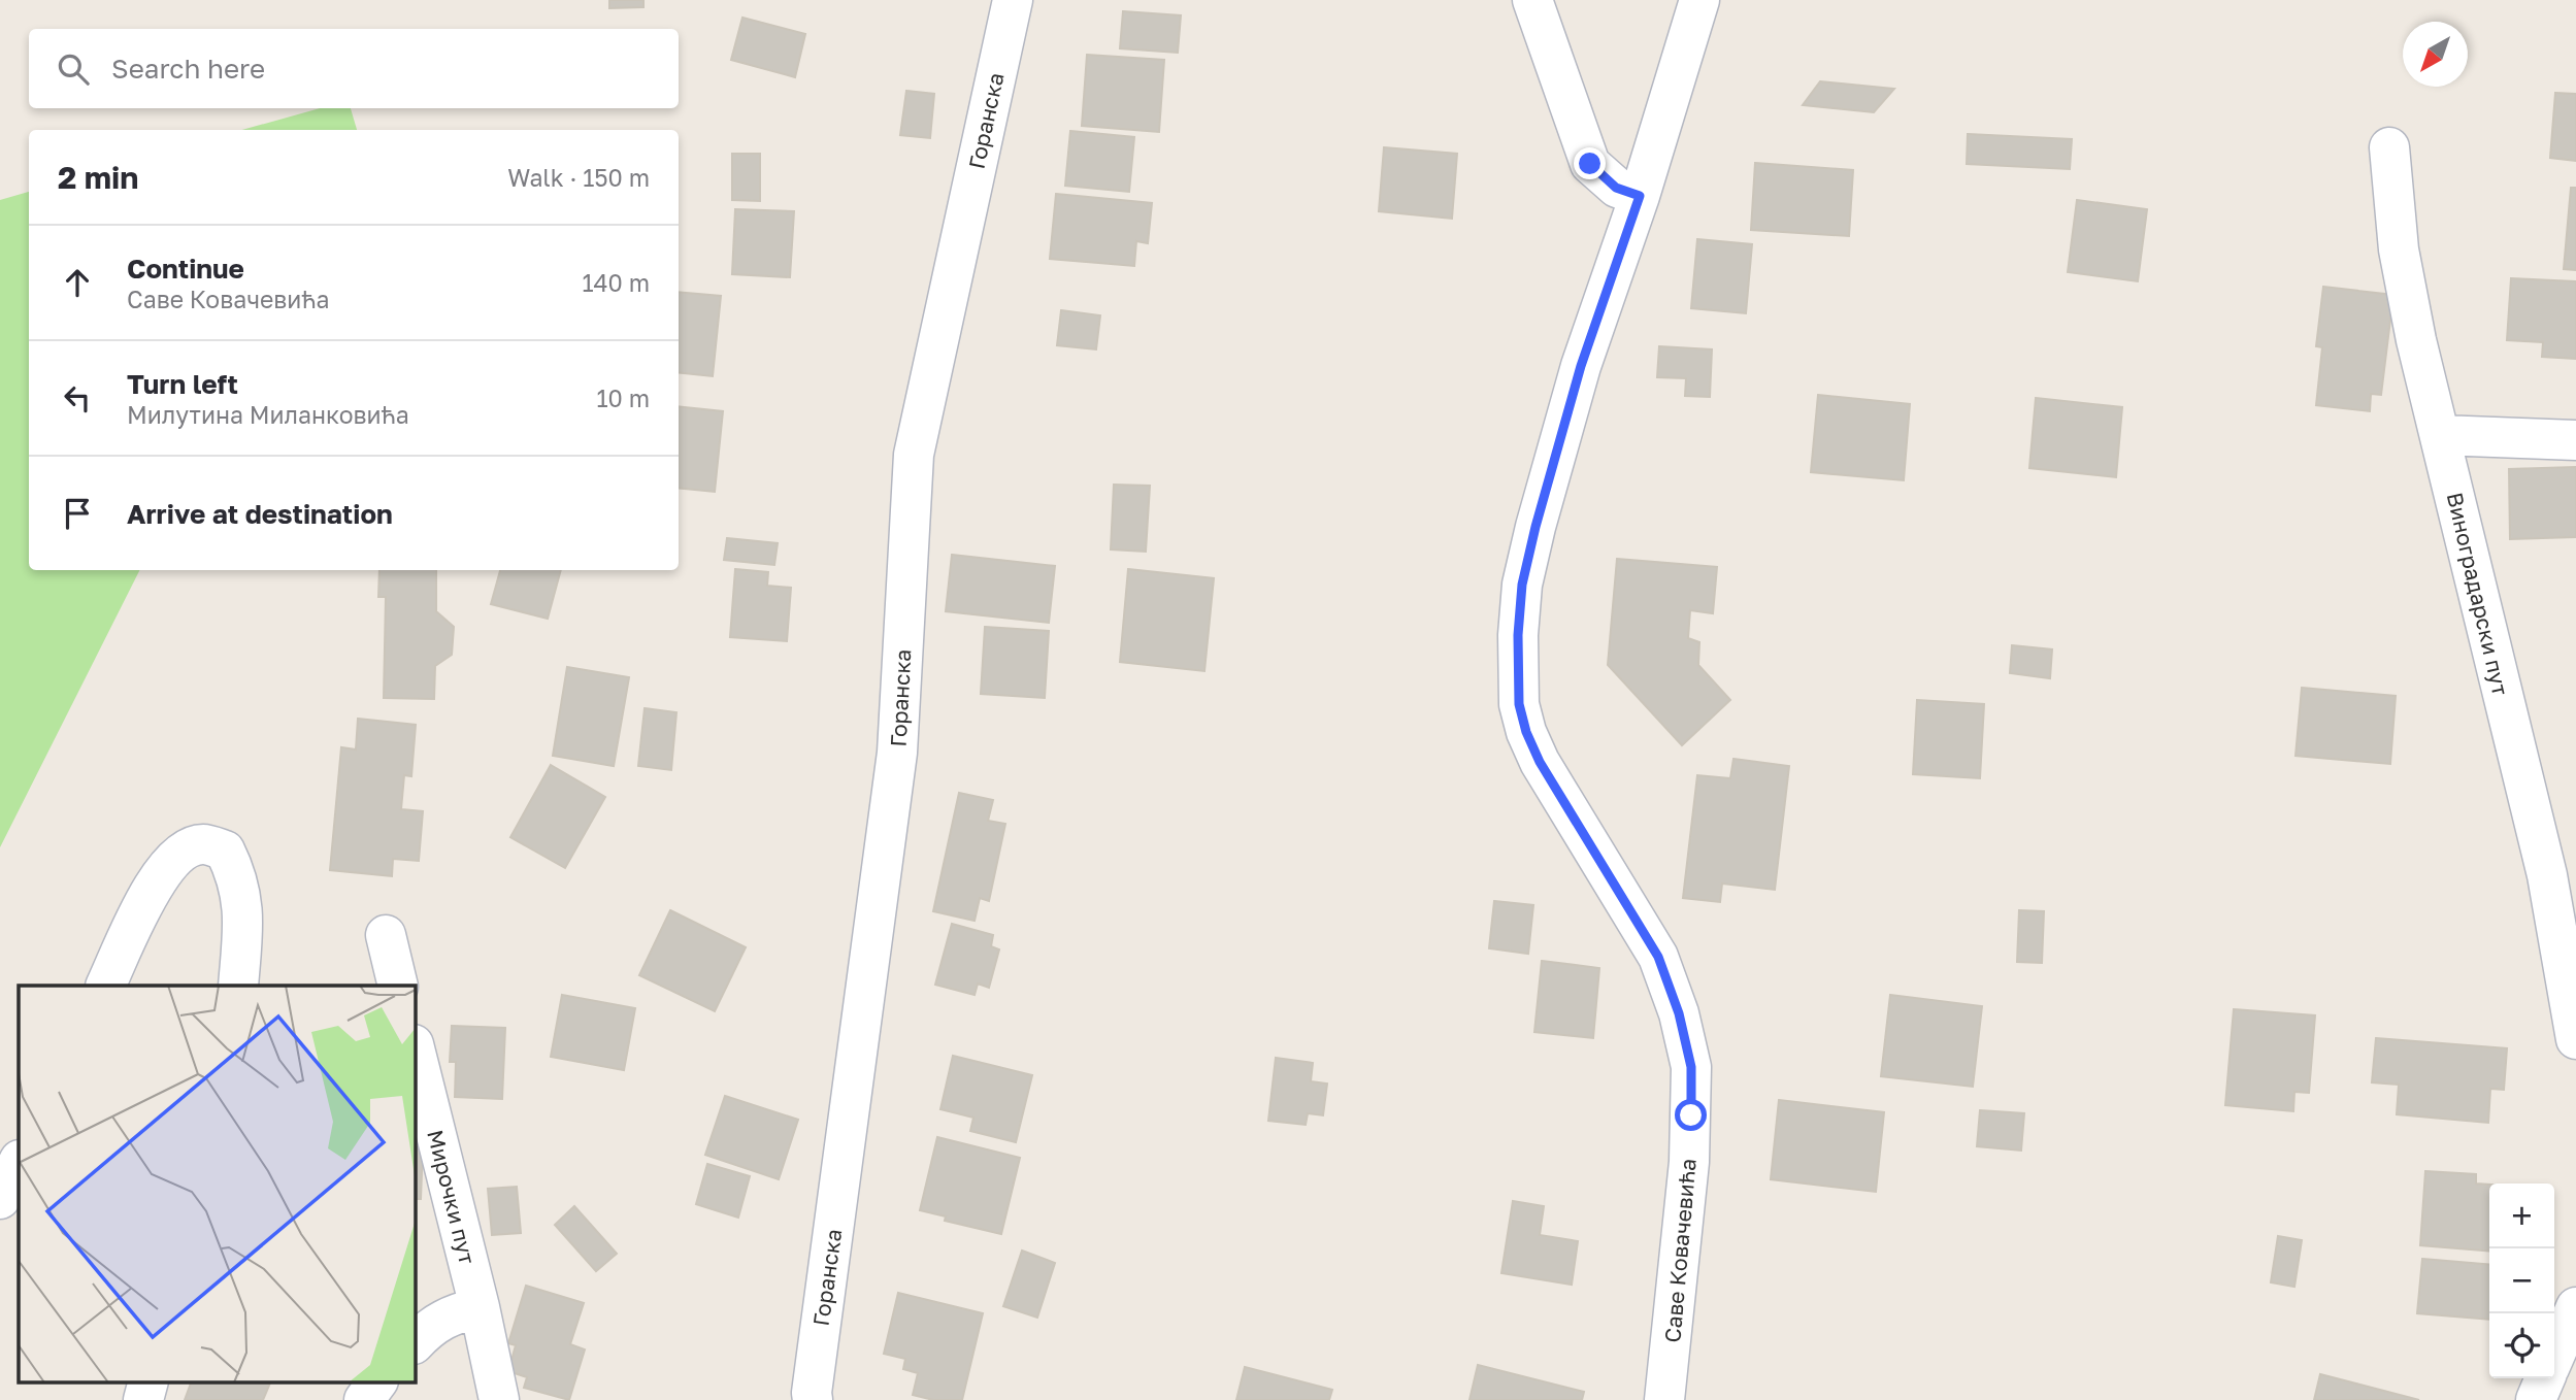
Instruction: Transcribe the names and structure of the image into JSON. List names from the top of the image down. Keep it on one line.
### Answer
{"streets":{"street":["Горанска","Виноградарски пут","Мирочки пут","Саве Ковачевића"]},"north":"bottom left","page":{"search":"Search here","heading":["2 min","Walk · 150 m"],"list":[["Continue","Саве Ковачевића","140 m"],["Turn left","Милутина Миланковића","10 m"],"Arrive at destination"],"map_buttons":["+","−"]}}
